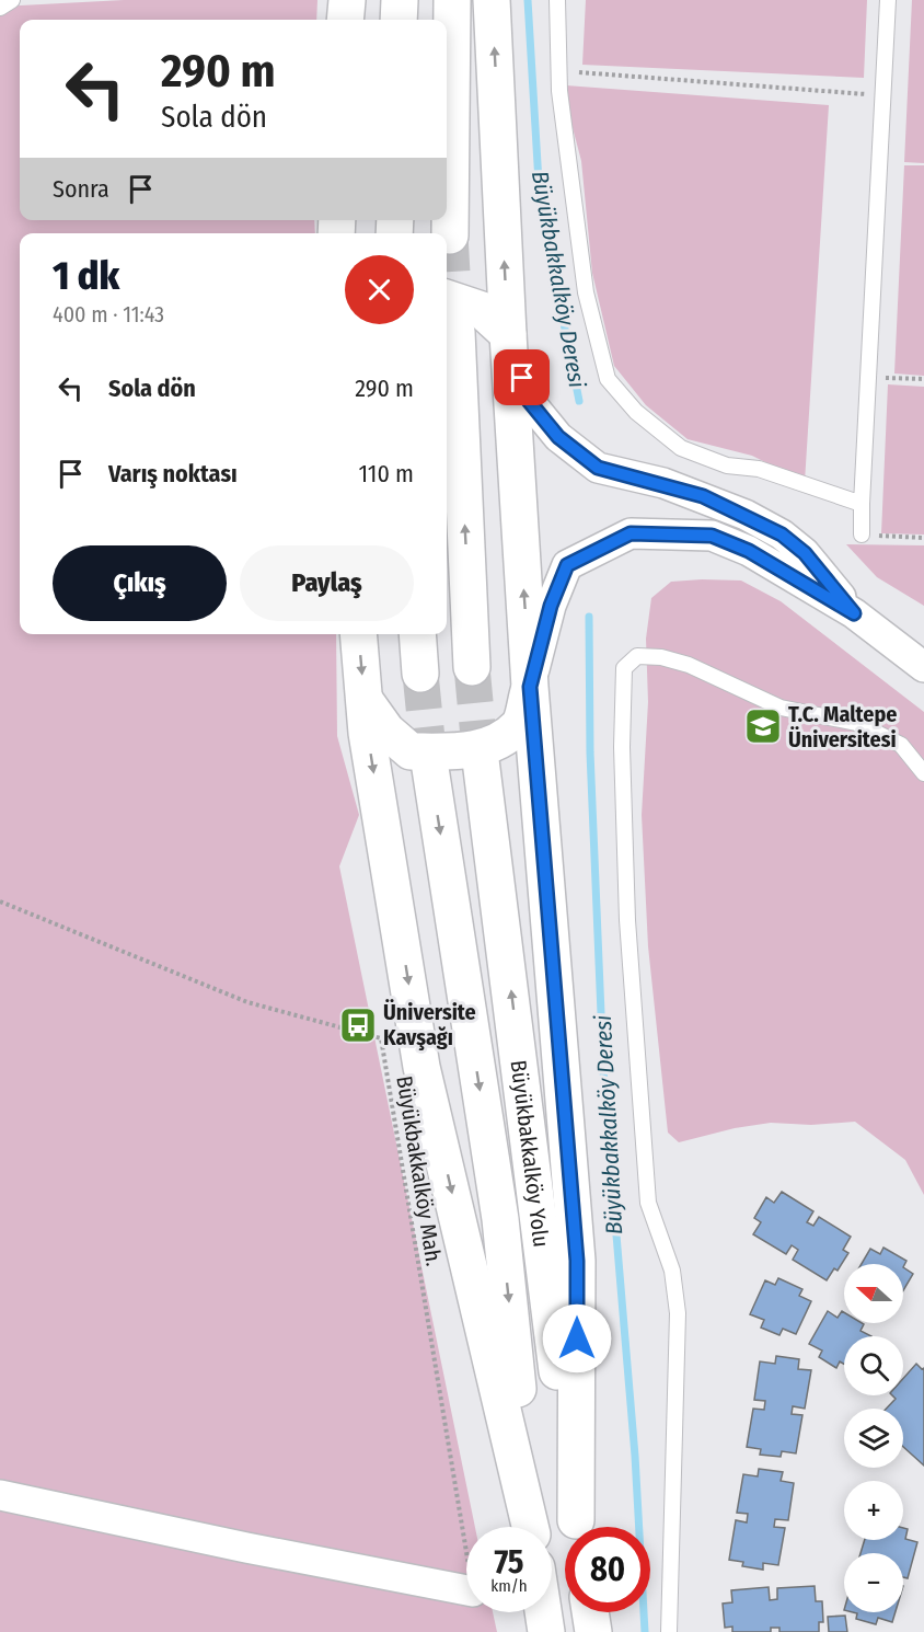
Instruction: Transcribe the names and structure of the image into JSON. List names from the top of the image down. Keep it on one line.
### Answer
{"streets":{"highway":["Büyükbakkalköy Yolu"],"path":["Büyükbakkalköy Mah."]},"water":["Büyükbakkalköy Deresi"],"places":{"school or university":["T.C. Maltepe Üniversitesi"],"bus stop":["Üniversite Kavşağı"]},"north":"left","page":{"turn":["290 m","Sola dön"],"then":"Sonra","heading":["1 dk","400 m · 11:43"],"list":[{"name":"Sola dön","value":"290 m"},{"name":"Varış noktası","value":"110 m"}],"buttons":["Çıkış","Paylaş"],"map_buttons":["+","−"],"speed":"75 km/h","limit":"80"}}
